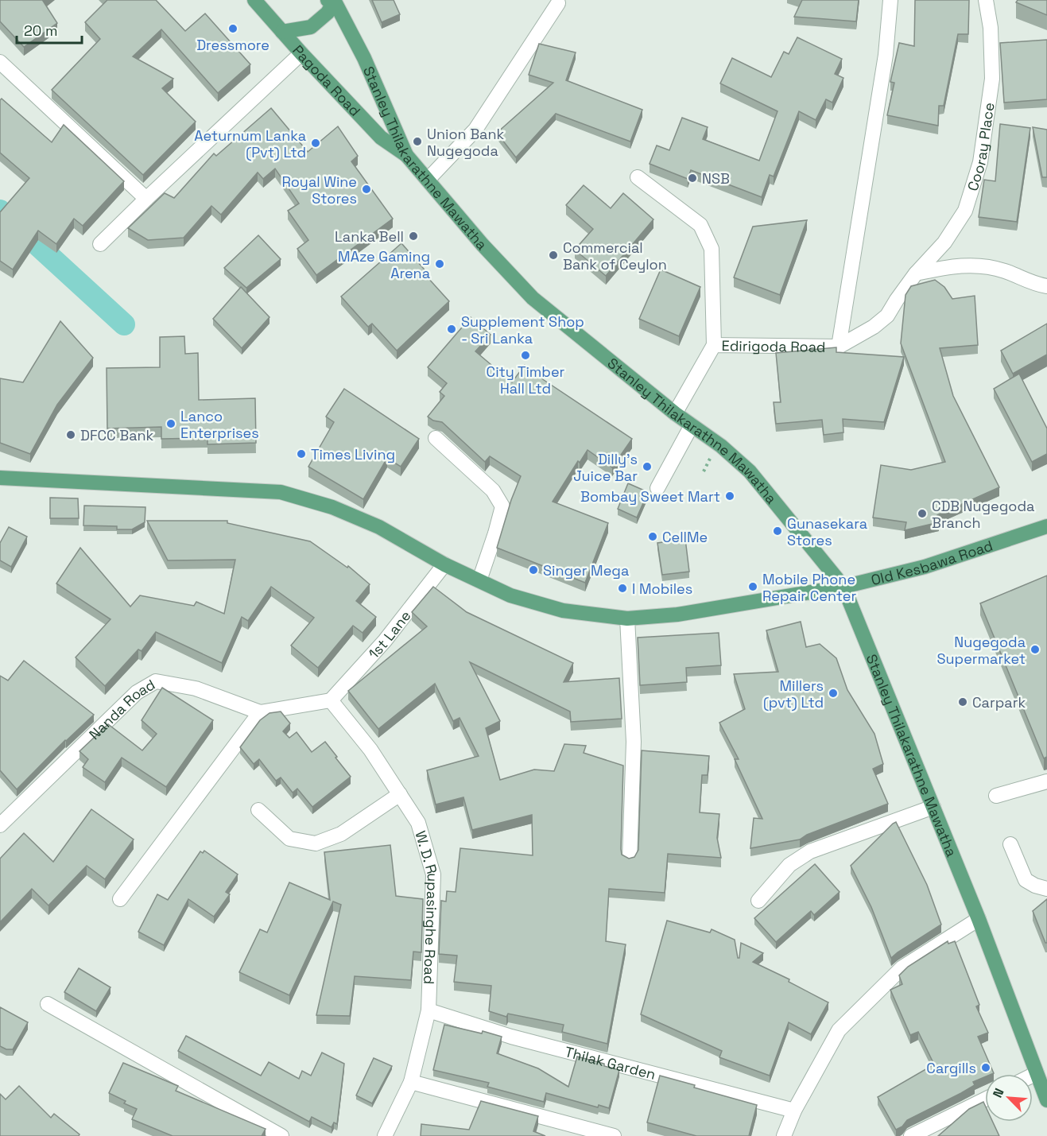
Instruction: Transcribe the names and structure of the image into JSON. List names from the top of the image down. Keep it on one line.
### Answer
{"streets":{"main road":["Pagoda Road","Stanley Thilakarathne Mawatha","Old Kesbawa Road"],"street":["Cooray Place","Edirigoda Road","1st Lane","Nanda Road","W. D. Rupasinghe Road","Thilak Garden"]},"crossings":[["Pagoda Road","Stanley Thilakarathne Mawatha"],["Cooray Place","Edirigoda Road"],["Stanley Thilakarathne Mawatha","Edirigoda Road"],["Stanley Thilakarathne Mawatha","Old Kesbawa Road"],["Old Kesbawa Road","1st Lane"],["1st Lane","Nanda Road"],["1st Lane","W. D. Rupasinghe Road"],["Nanda Road","W. D. Rupasinghe Road"],["W. D. Rupasinghe Road","Thilak Garden"]],"places":["Dressmore","Union Bank Nugegoda","Aeturnum Lanka (Pvt) Ltd","NSB","Royal Wine Stores","Lanka Bell","Commercial Bank of Ceylon","MAze Gaming Arena","Supplement Shop - Sri Lanka","City Timber Hall Ltd","Lanco Enterprises","DFCC Bank","Times Living","Dilly's Juice Bar","Bombay Sweet Mart","CDB Nugegoda Branch","Gunasekara Stores","CellMe","Singer Mega","Mobile Phone Repair Center","I Mobiles","Nugegoda Supermarket","Millers (pvt) Ltd","Carpark","Cargills"],"scale_bar":"20 m","north":"top left"}
